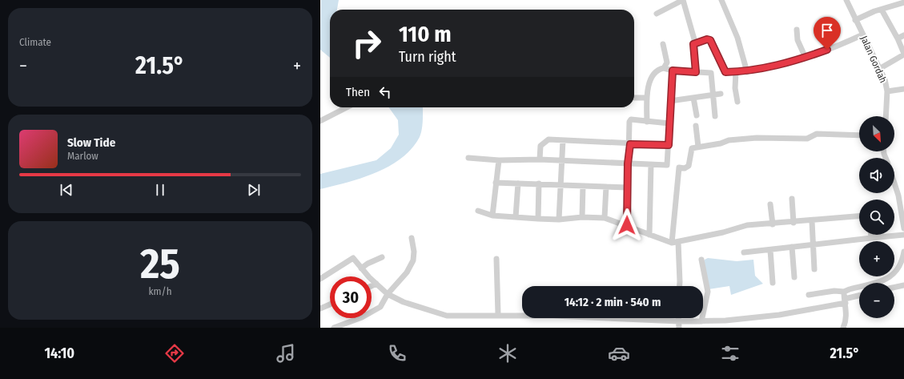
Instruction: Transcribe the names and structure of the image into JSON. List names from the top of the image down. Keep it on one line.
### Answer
{"streets":{"street":["Jalan Gordah"]},"north":"bottom right","page":{"tile":["Climate",["25","km/h"]],"turn":["110 m","Turn right"],"heat":["−","21.5°","+"],"then":"Then","map_buttons":["+","−"],"song":["Slow Tide","Marlow"],"limit":"30","trip":"14:12 · 2 min · 540 m","tabs":["14:10","21.5°"]}}
